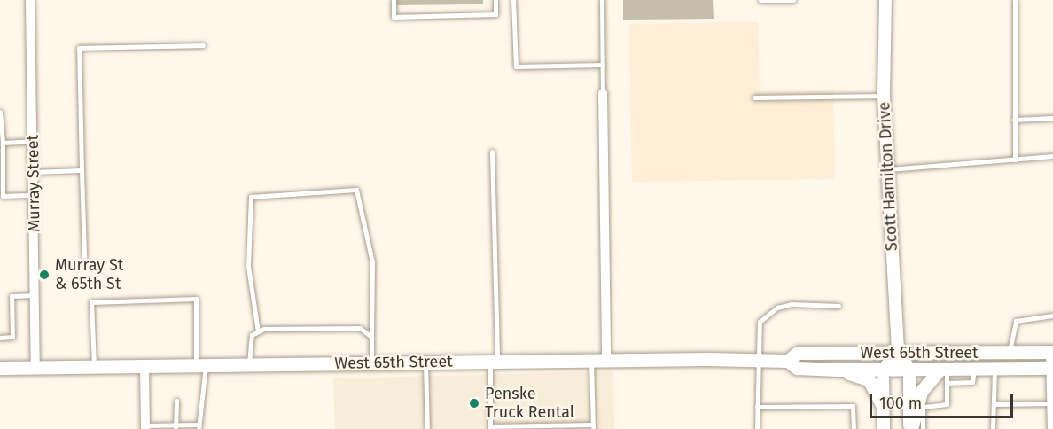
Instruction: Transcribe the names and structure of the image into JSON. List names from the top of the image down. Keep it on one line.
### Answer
{"streets":{"main road":["West 65th Street"],"street":["Scott Hamilton Drive","Murray Street"]},"crossings":[["Scott Hamilton Drive","West 65th Street"],["Murray Street","West 65th Street"]],"places":["Murray St & 65th St","Penske Truck Rental"],"scale_bar":"100 m"}
